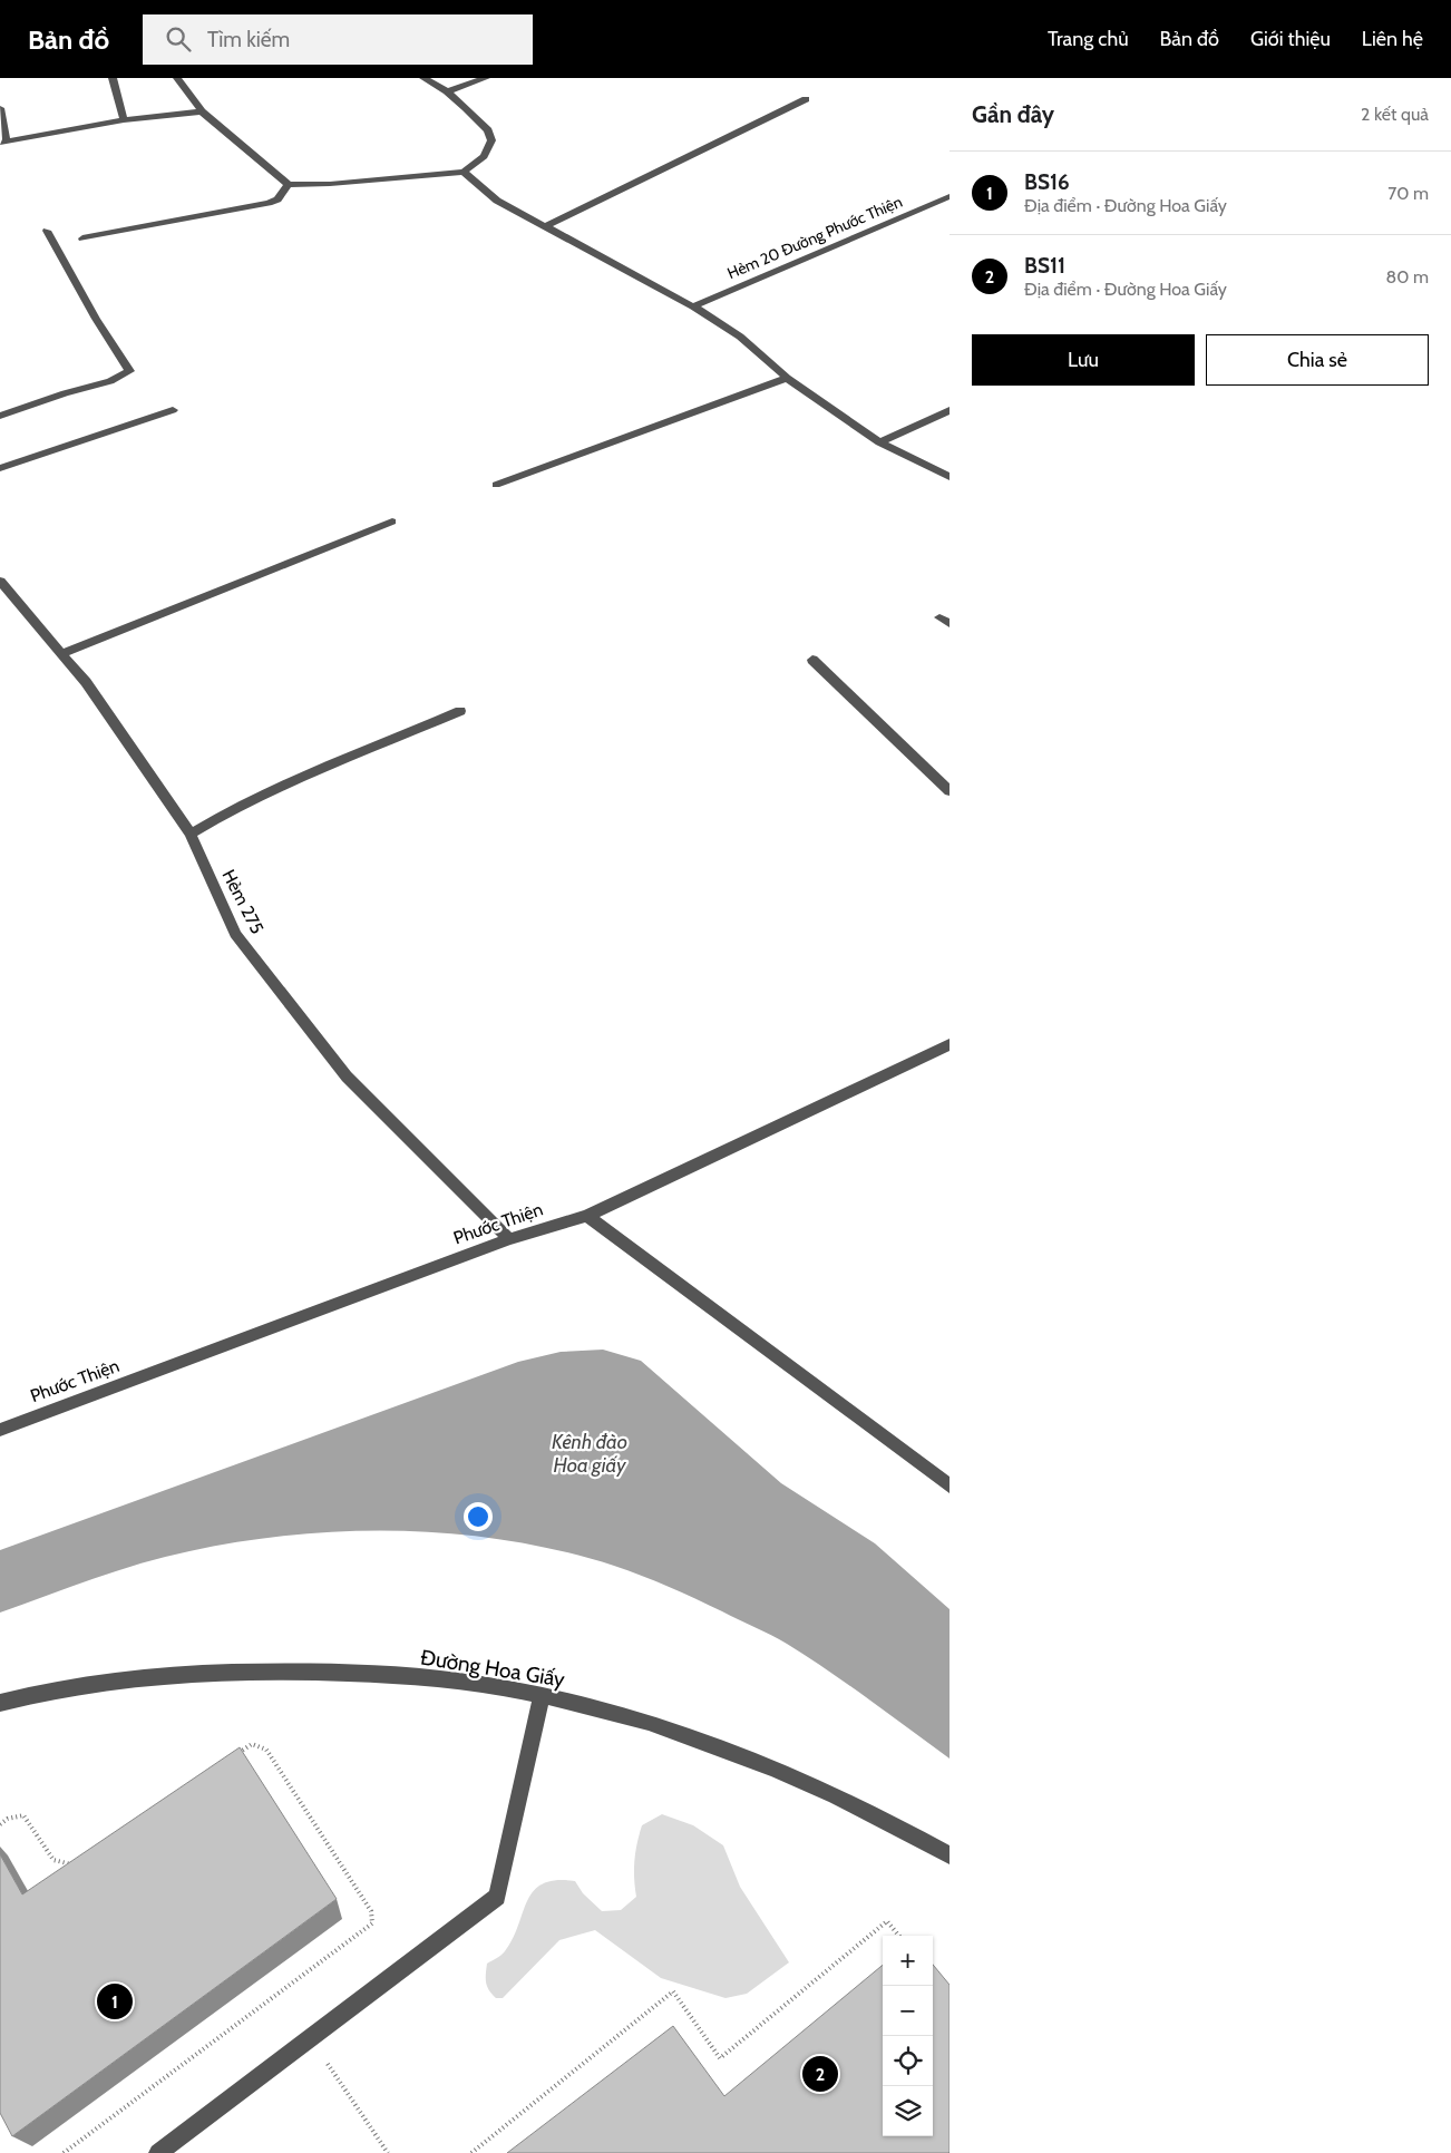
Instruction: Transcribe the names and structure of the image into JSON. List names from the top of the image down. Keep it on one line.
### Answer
{"streets":{"street":["Hẻm 20 Đường Phước Thiện","Hẻm 275","Phước Thiện","Đường Hoa Giấy"]},"crossings":[["Hẻm 275","Phước Thiện"]],"water":["Kênh đào Hoa giấy"],"page":{"header":"Bản đồ","search":"Tìm kiếm","nav":["Trang chủ","Bản đồ","Giới thiệu","Liên hệ"],"heading":["Gần đây","2 kết quả"],"list":[{"mark":"1","name":"BS16","note":"Địa điểm · Đường Hoa Giấy","value":"70 m"},{"mark":"2","name":"BS11","note":"Địa điểm · Đường Hoa Giấy","value":"80 m"}],"buttons":["Lưu","Chia sẻ"],"map_buttons":["+","−"],"pins":["1","2"]}}
